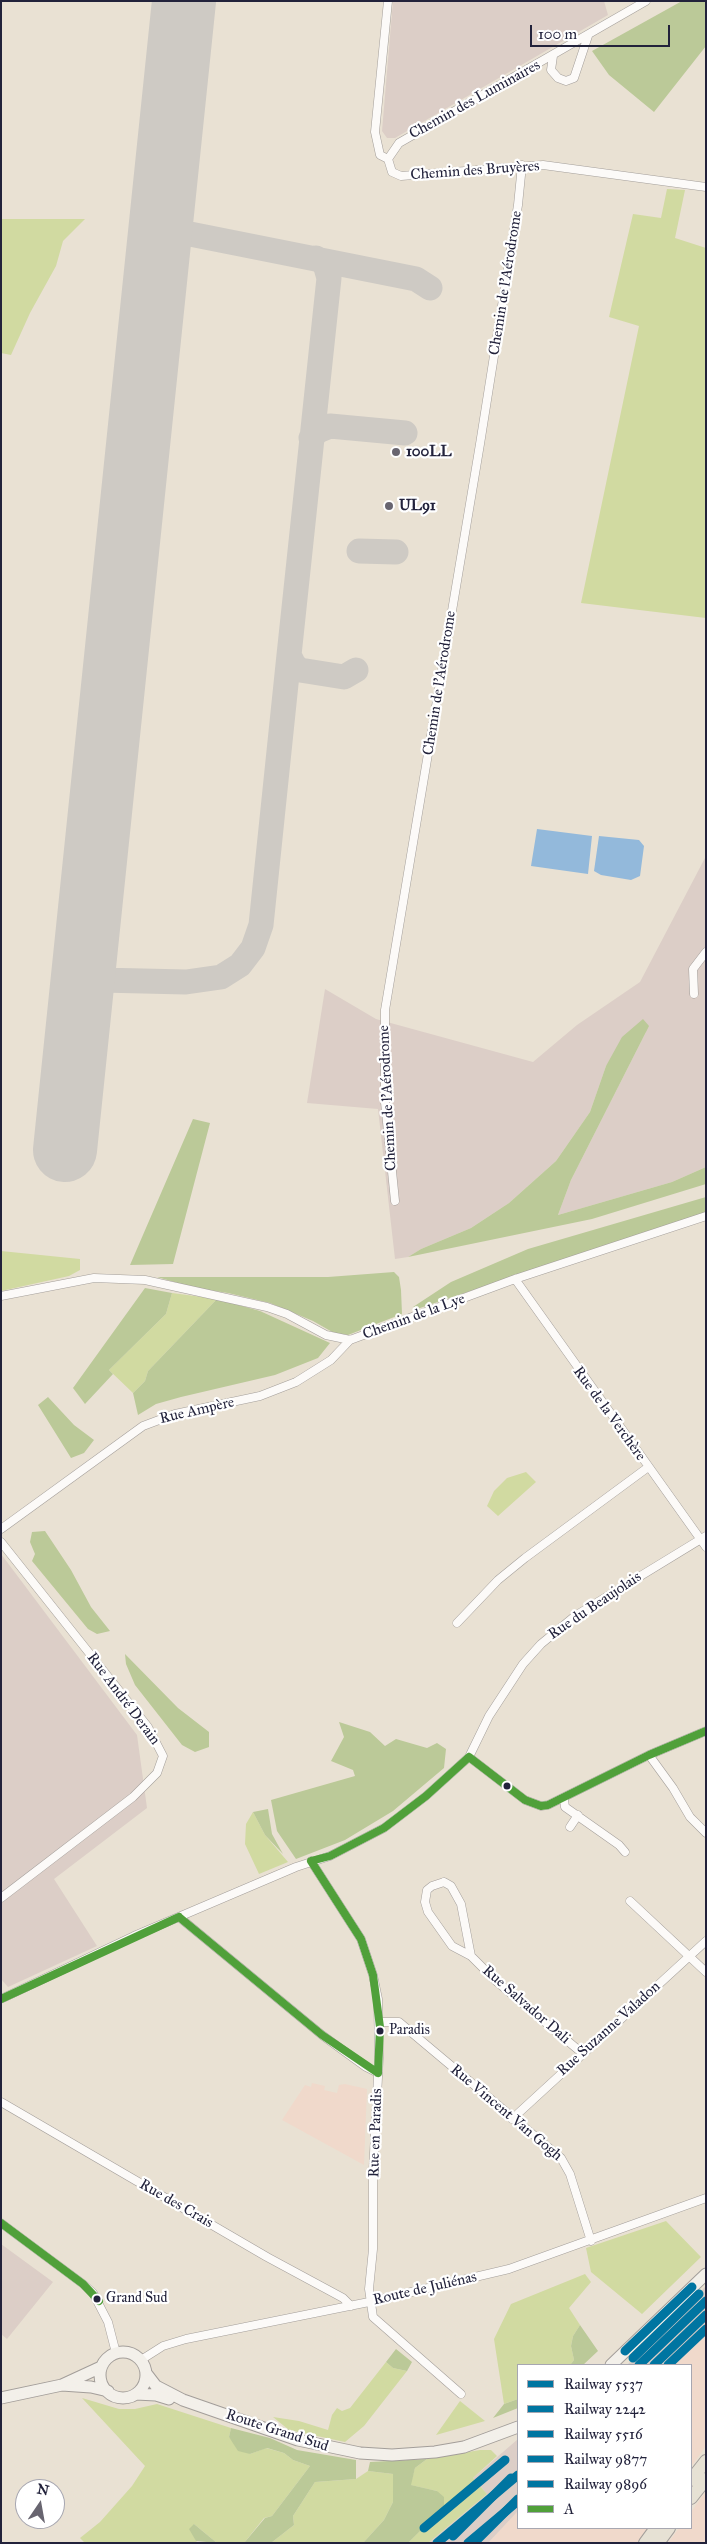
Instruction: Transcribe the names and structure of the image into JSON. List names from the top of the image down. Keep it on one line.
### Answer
{"streets":{"main road":["Route Grand Sud"],"street":["Chemin des Luminaires","Chemin des Bruyères","Chemin de l'Aérodrome","Chemin de la Lye","Rue Ampère","Rue de la Verchère","Rue du Beaujolais","Rue André Derain","Rue Salvador Dali","Rue Suzanne Valadon","Rue Vincent Van Gogh","Rue en Paradis","Rue des Crais","Route de Juliénas"]},"crossings":[["Chemin des Luminaires","Chemin des Bruyères"],["Chemin des Bruyères","Chemin de l'Aérodrome"],["Chemin de la Lye","Rue Ampère"],["Chemin de la Lye","Rue de la Verchère"],["Rue de la Verchère","Rue du Beaujolais"],["Rue du Beaujolais","Rue en Paradis"],["Rue Salvador Dali","Rue Suzanne Valadon"],["Rue Suzanne Valadon","Rue Vincent Van Gogh"],["Rue Vincent Van Gogh","Rue en Paradis"],["Rue Vincent Van Gogh","Route de Juliénas"],["Rue en Paradis","Route de Juliénas"],["Rue des Crais","Route de Juliénas"],["Route de Juliénas","Route Grand Sud"]],"places":["100LL","UL91","Paradis","Grand Sud"],"lines":["transit line A","rail line 9896","rail line 5516","rail line 5537","rail line 2242","rail line 9877"],"legend":["Railway 5537","Railway 2242","Railway 5516","Railway 9877","Railway 9896","A"],"scale_bar":"100 m","north":"top"}
